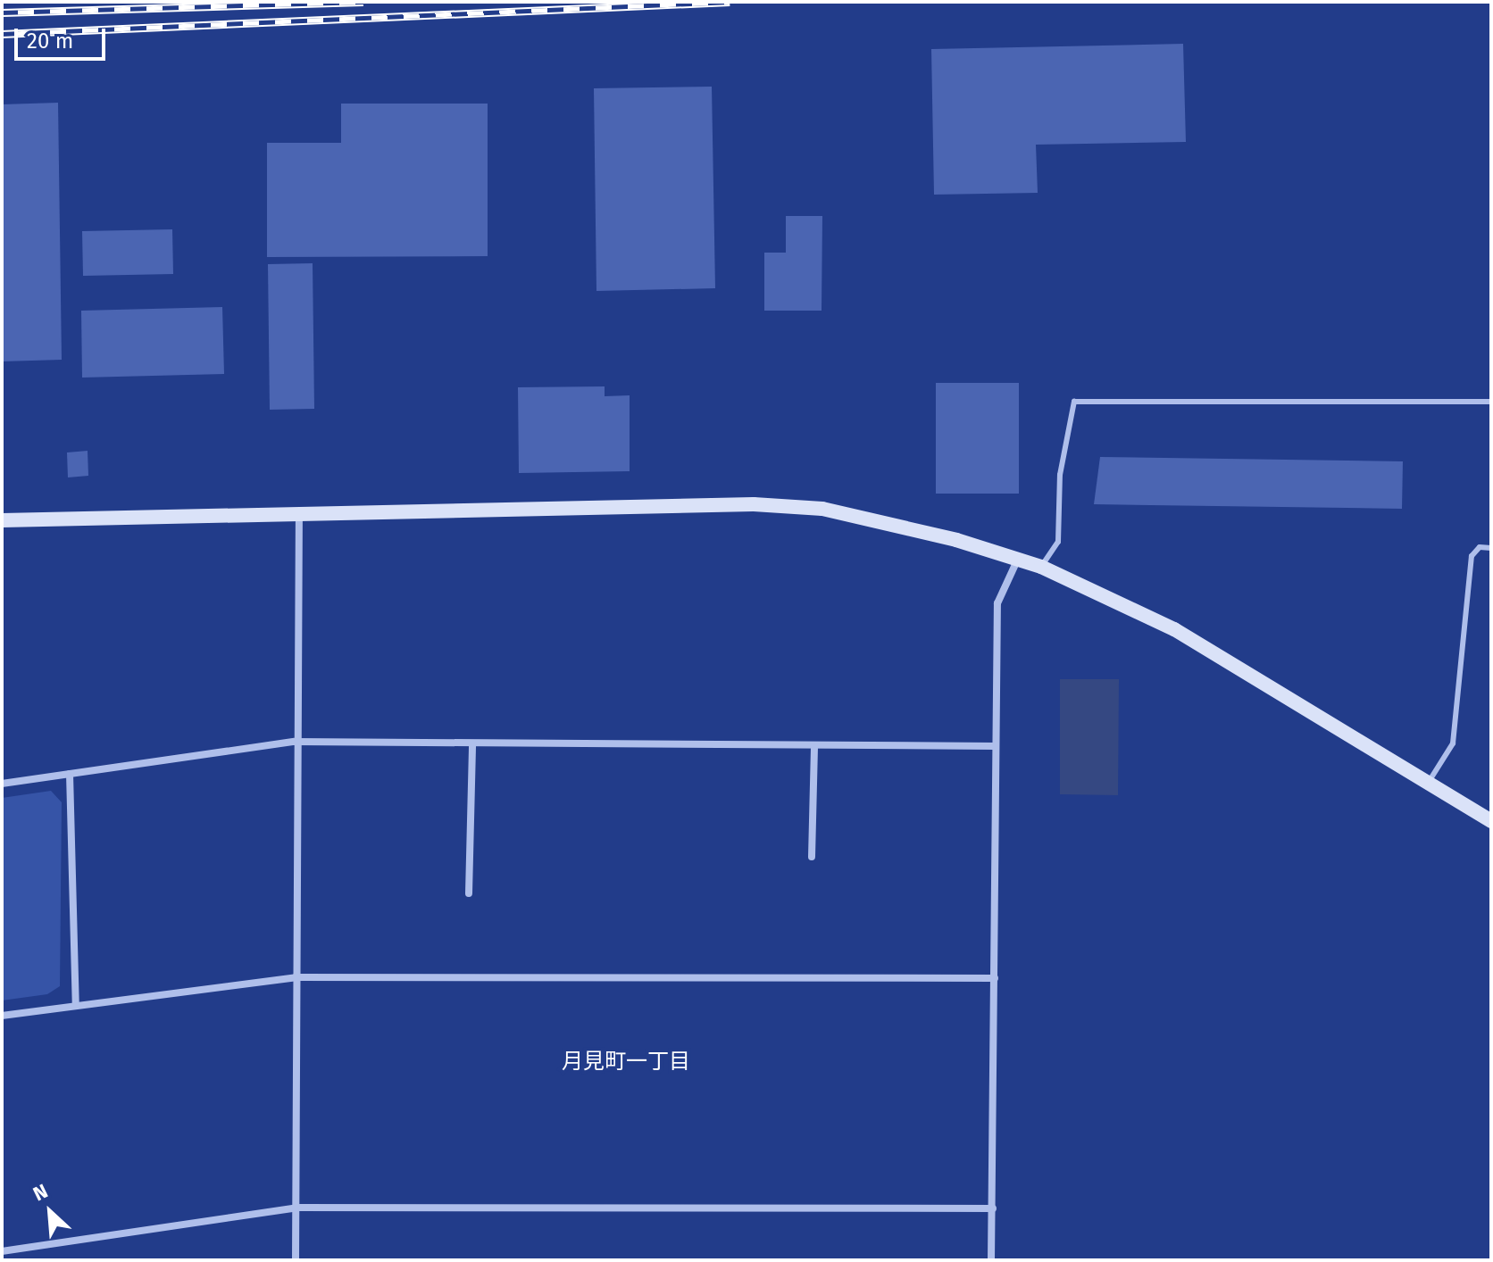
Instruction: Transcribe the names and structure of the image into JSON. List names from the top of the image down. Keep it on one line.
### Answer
{"districts":["月見町一丁目"],"scale_bar":"20 m","north":"top left"}
